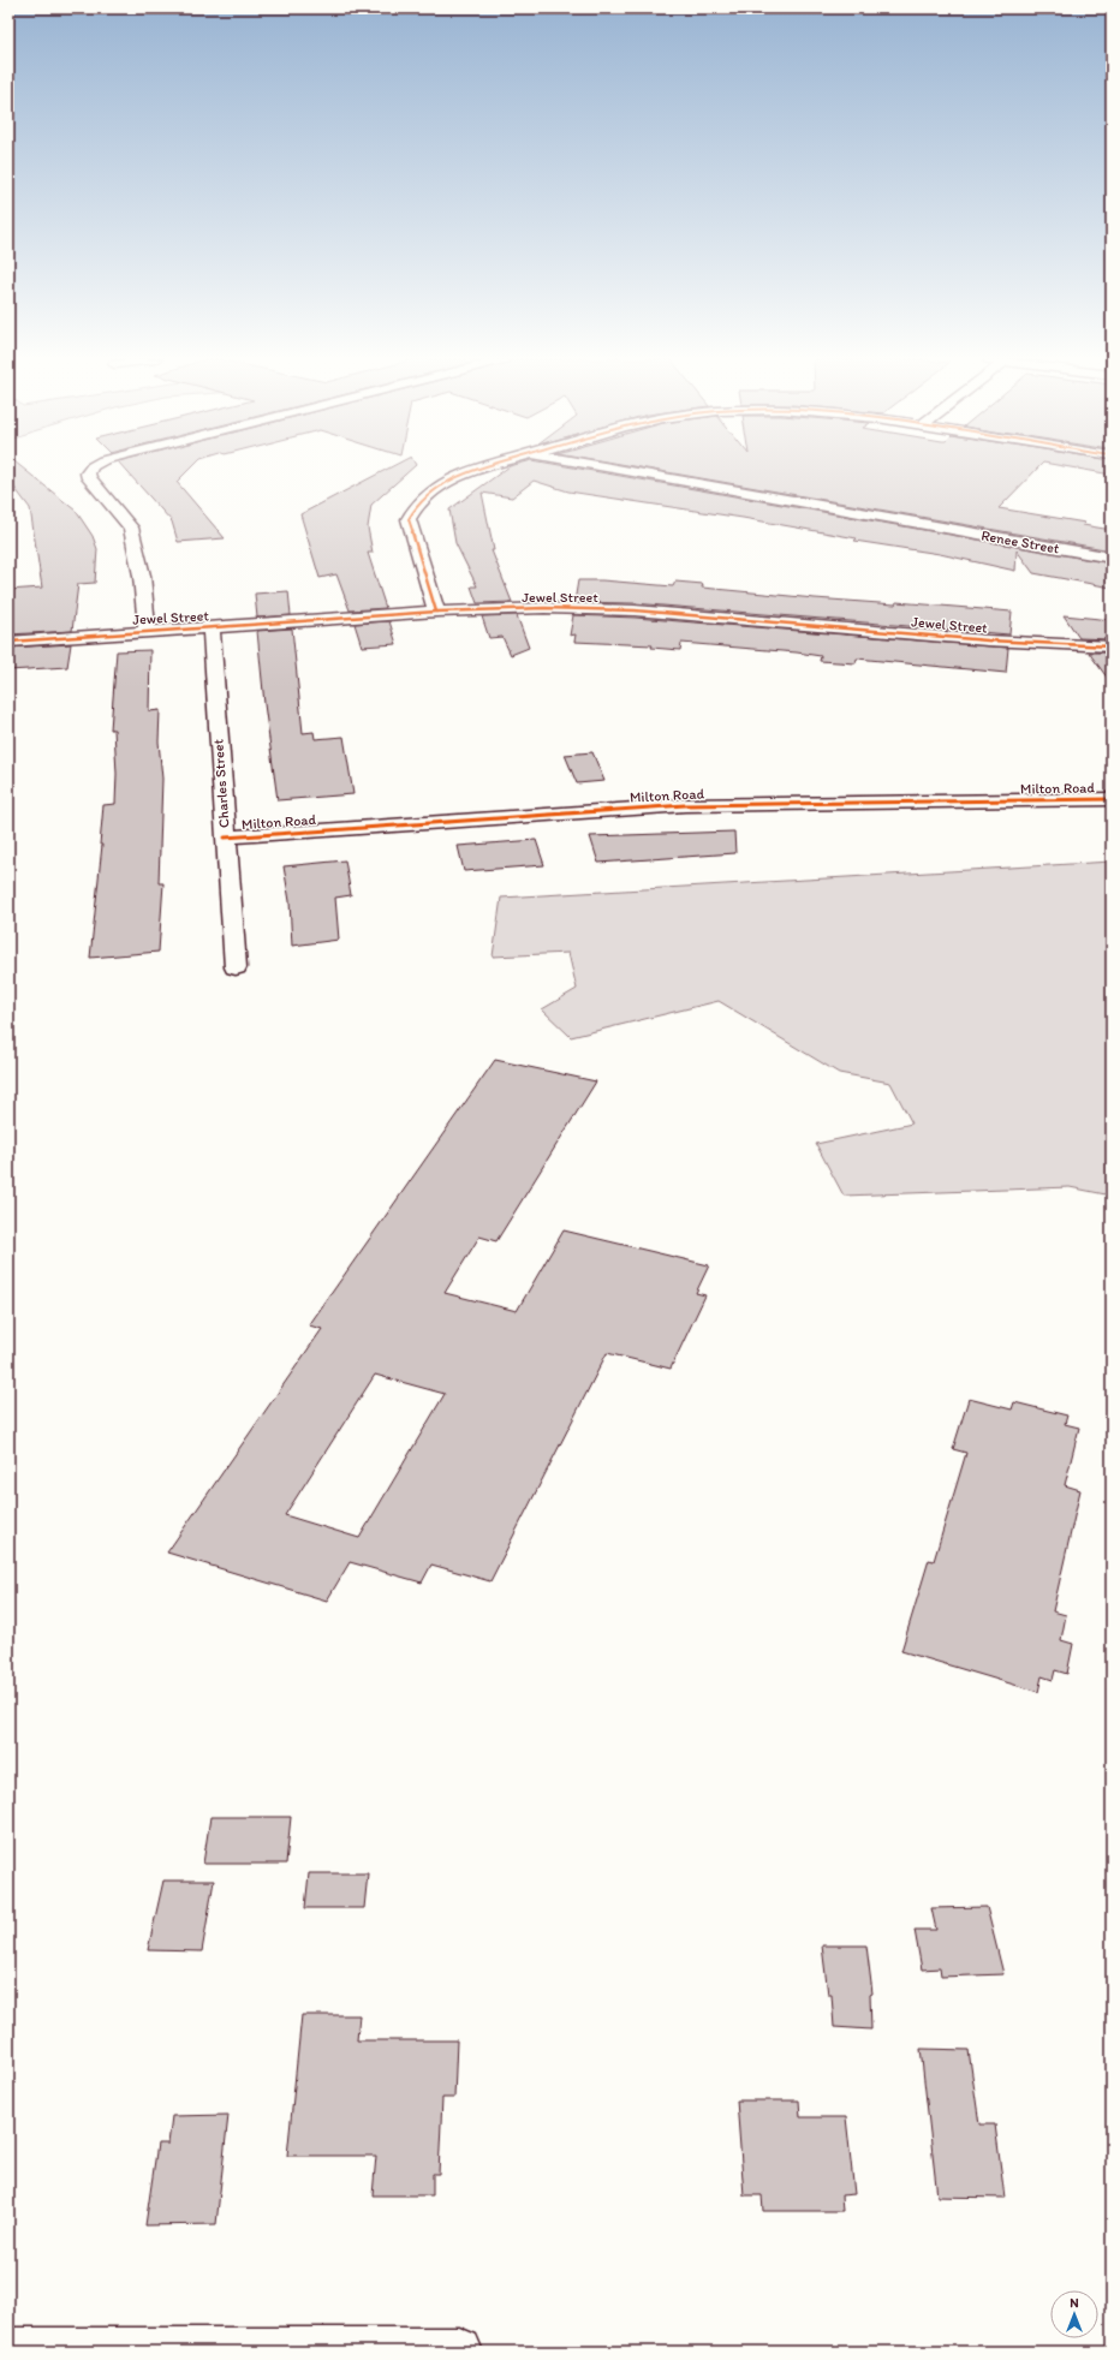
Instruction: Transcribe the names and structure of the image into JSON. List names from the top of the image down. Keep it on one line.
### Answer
{"streets":{"street":["Renee Street","Jewel Street","Charles Street","Milton Road"]},"crossings":[["Jewel Street","Charles Street"],["Charles Street","Milton Road"]],"north":"top"}
